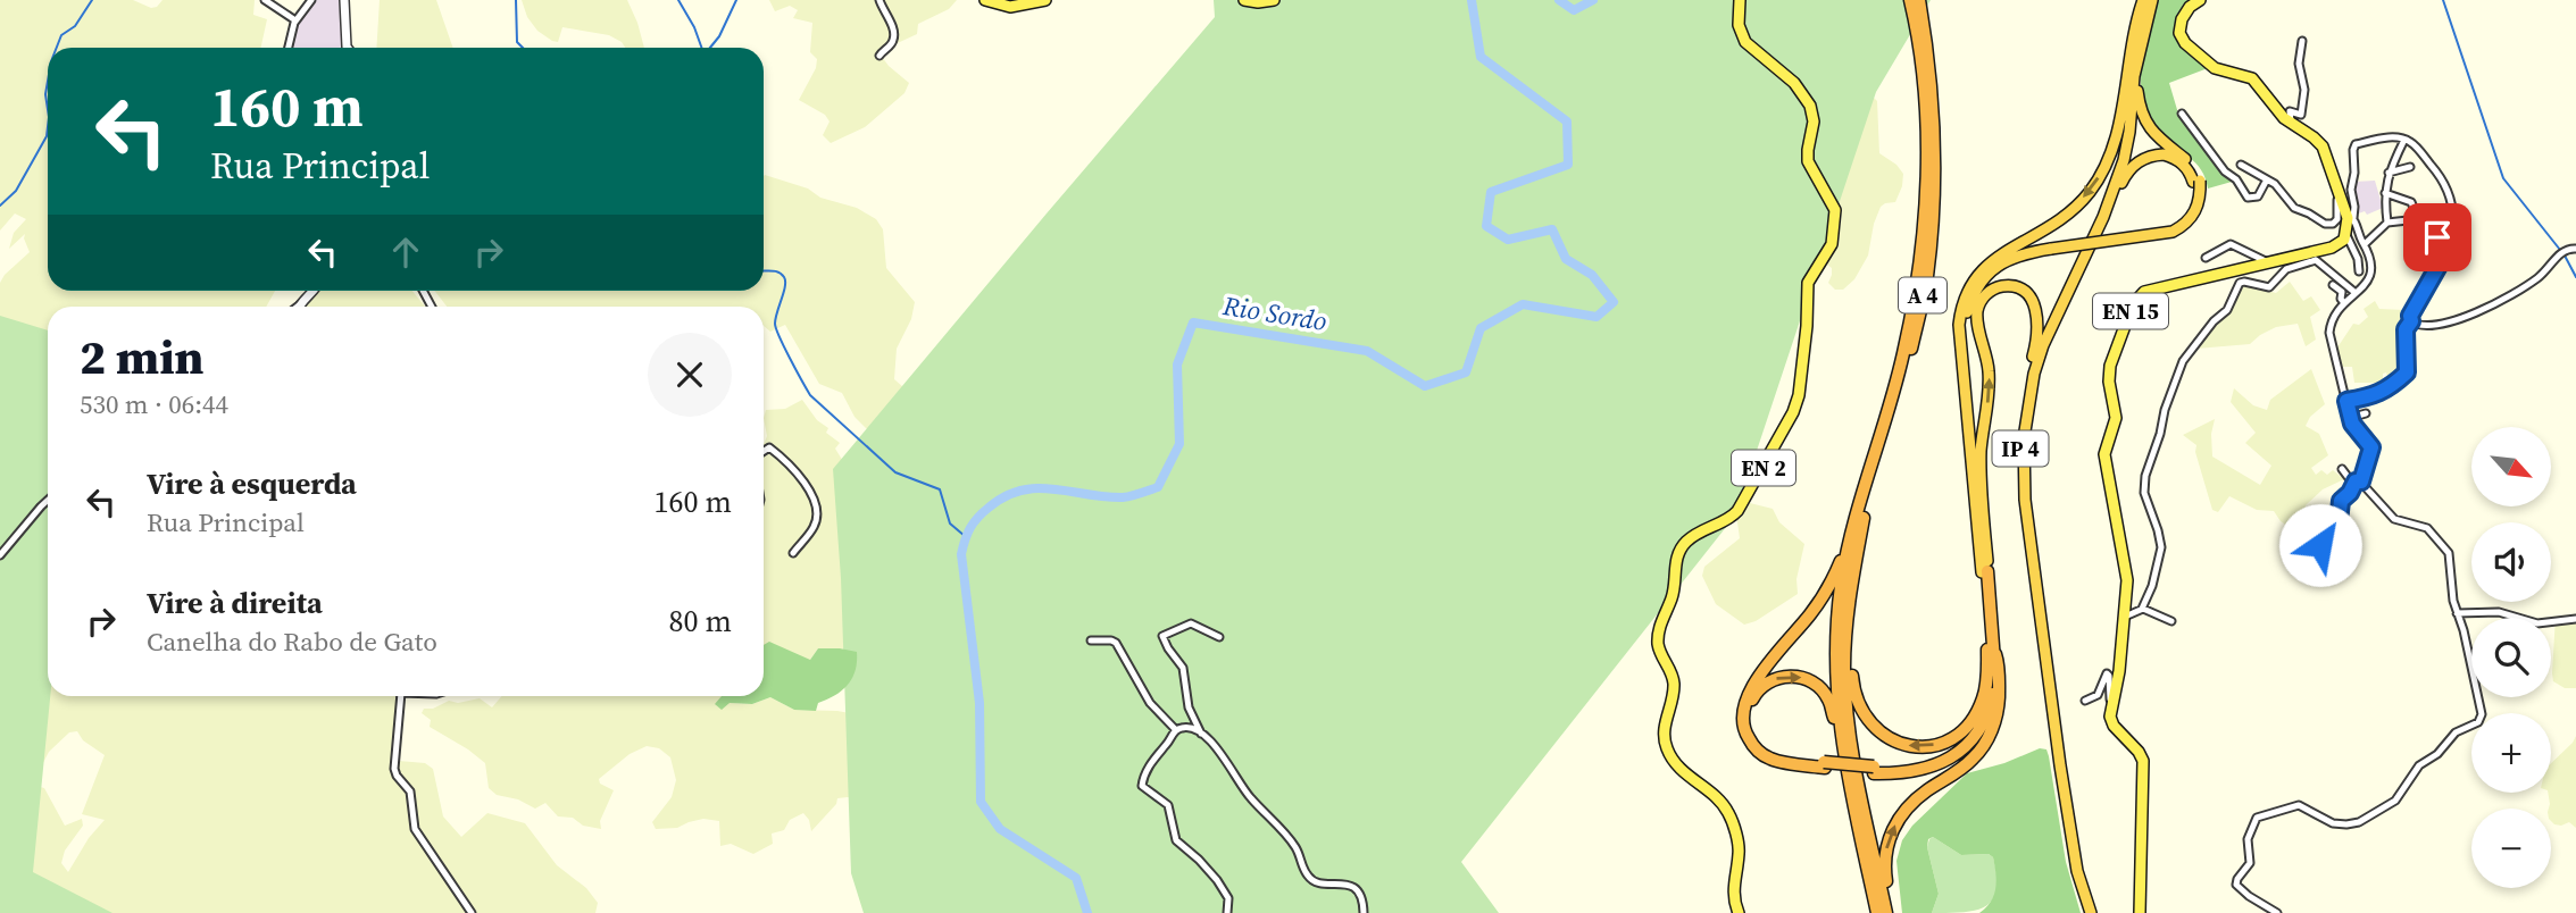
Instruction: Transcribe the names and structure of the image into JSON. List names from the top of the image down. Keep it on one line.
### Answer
{"streets":{"highway":["A 4","IP 4"],"main road":["EN 15","EN 2"]},"water":["Rio Sordo"],"north":"bottom right","page":{"turn":["160 m","Rua Principal"],"heading":["2 min","530 m · 06:44"],"map_buttons":["+","−"],"list":[{"name":"Vire à esquerda","note":"Rua Principal","value":"160 m"},{"name":"Vire à direita","note":"Canelha do Rabo de Gato","value":"80 m"}]}}
